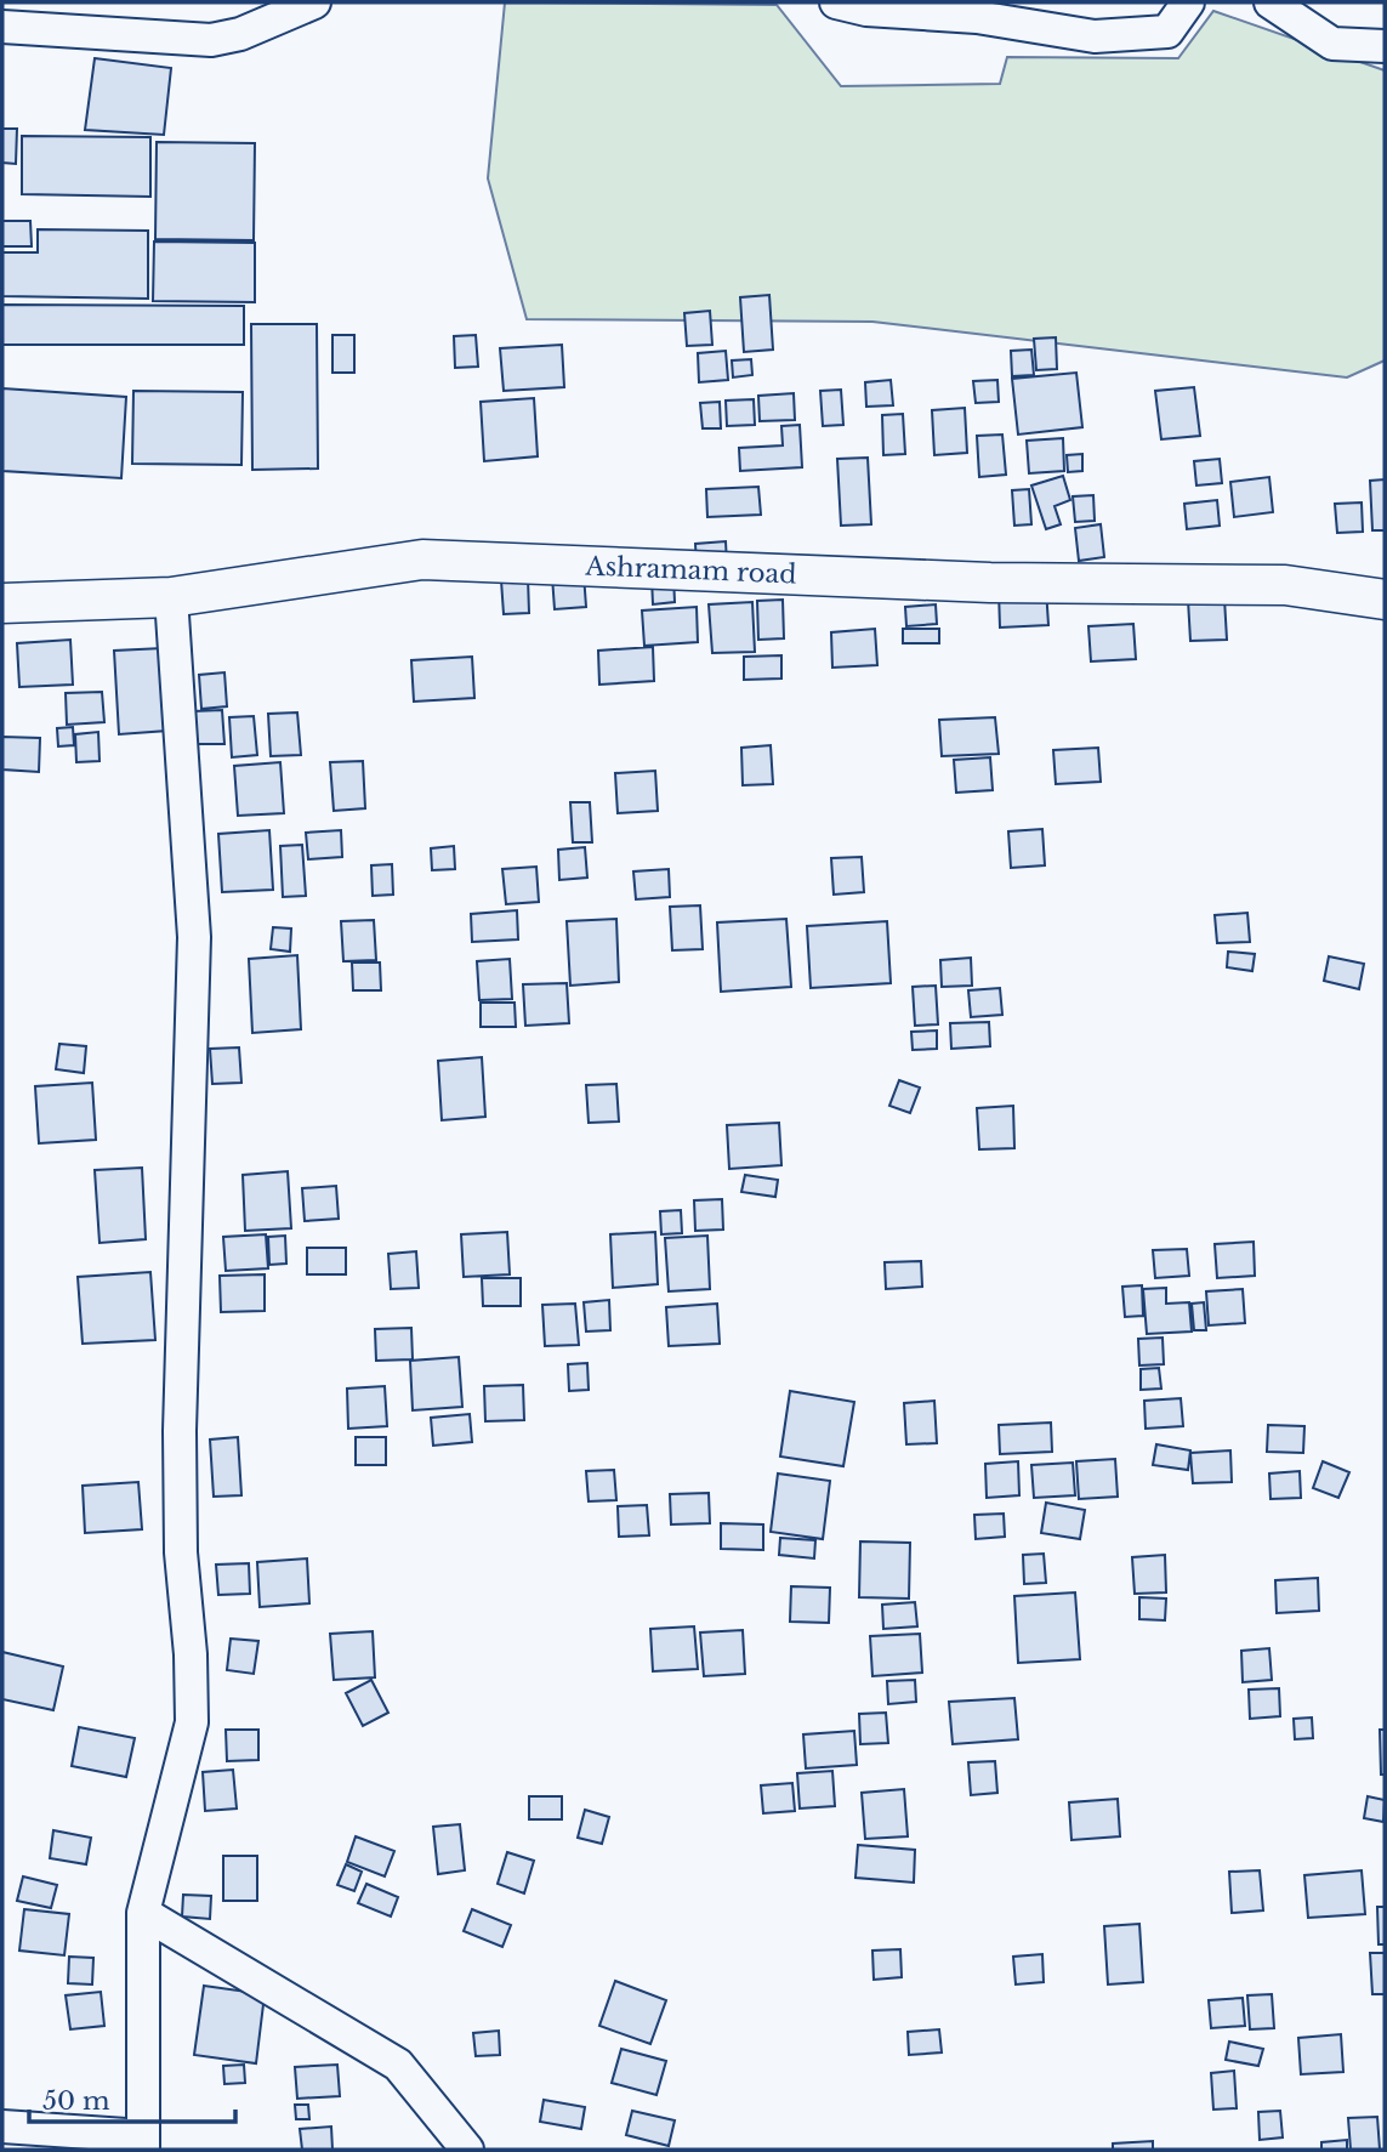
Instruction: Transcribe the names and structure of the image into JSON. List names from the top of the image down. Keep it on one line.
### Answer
{"streets":{"main road":["Ashramam road"]},"scale_bar":"50 m"}
